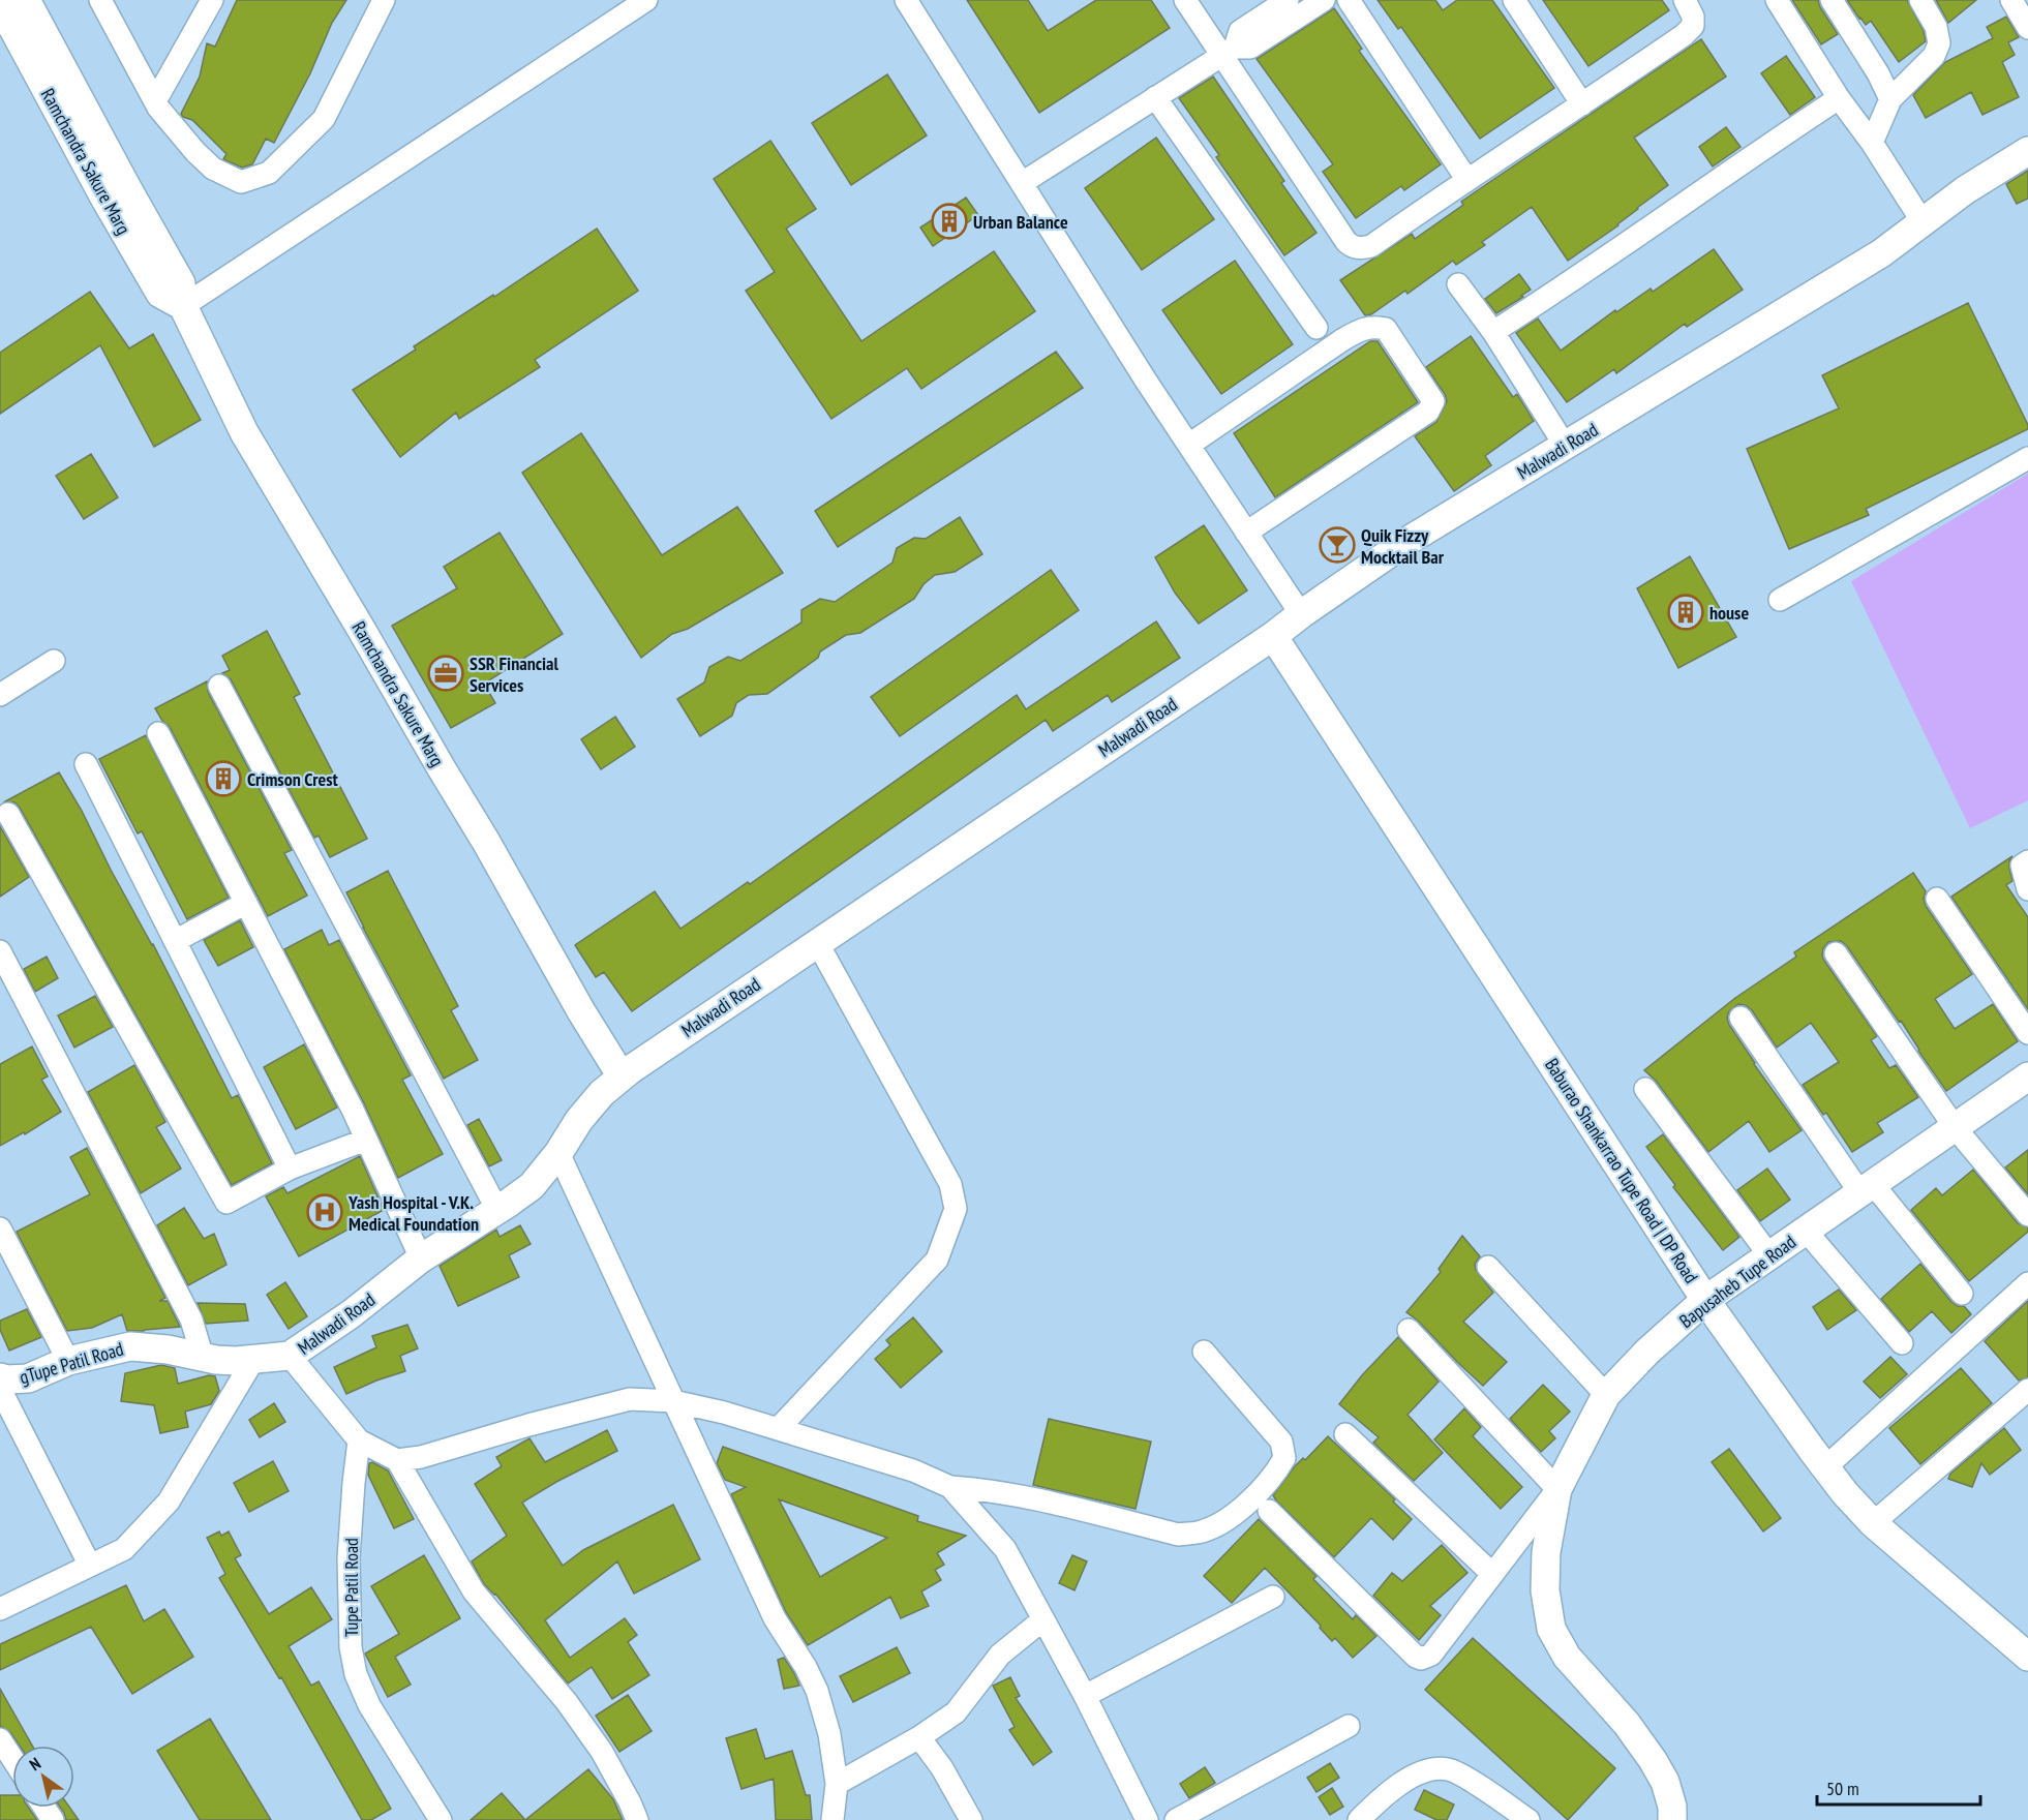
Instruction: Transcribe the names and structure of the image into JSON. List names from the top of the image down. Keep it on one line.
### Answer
{"streets":{"street":["Ramchandra Sakure Marg","Malwadi Road","Baburao Shankarrao Tupe Road | DP Road","Bapusaheb Tupe Road","gTupe Patil Road","Tupe Patil Road"]},"crossings":[["Ramchandra Sakure Marg","Malwadi Road"],["Malwadi Road","Baburao Shankarrao Tupe Road | DP Road"],["Malwadi Road","gTupe Patil Road"],["Baburao Shankarrao Tupe Road | DP Road","Bapusaheb Tupe Road"]],"places":{"building":["Urban Balance","house","Crimson Crest"],"bar":["Quik Fizzy Mocktail Bar"],"office":["SSR Financial Services"],"hospital":["Yash Hospital - V.K. Medical Foundation"]},"scale_bar":"50 m","north":"top left"}
